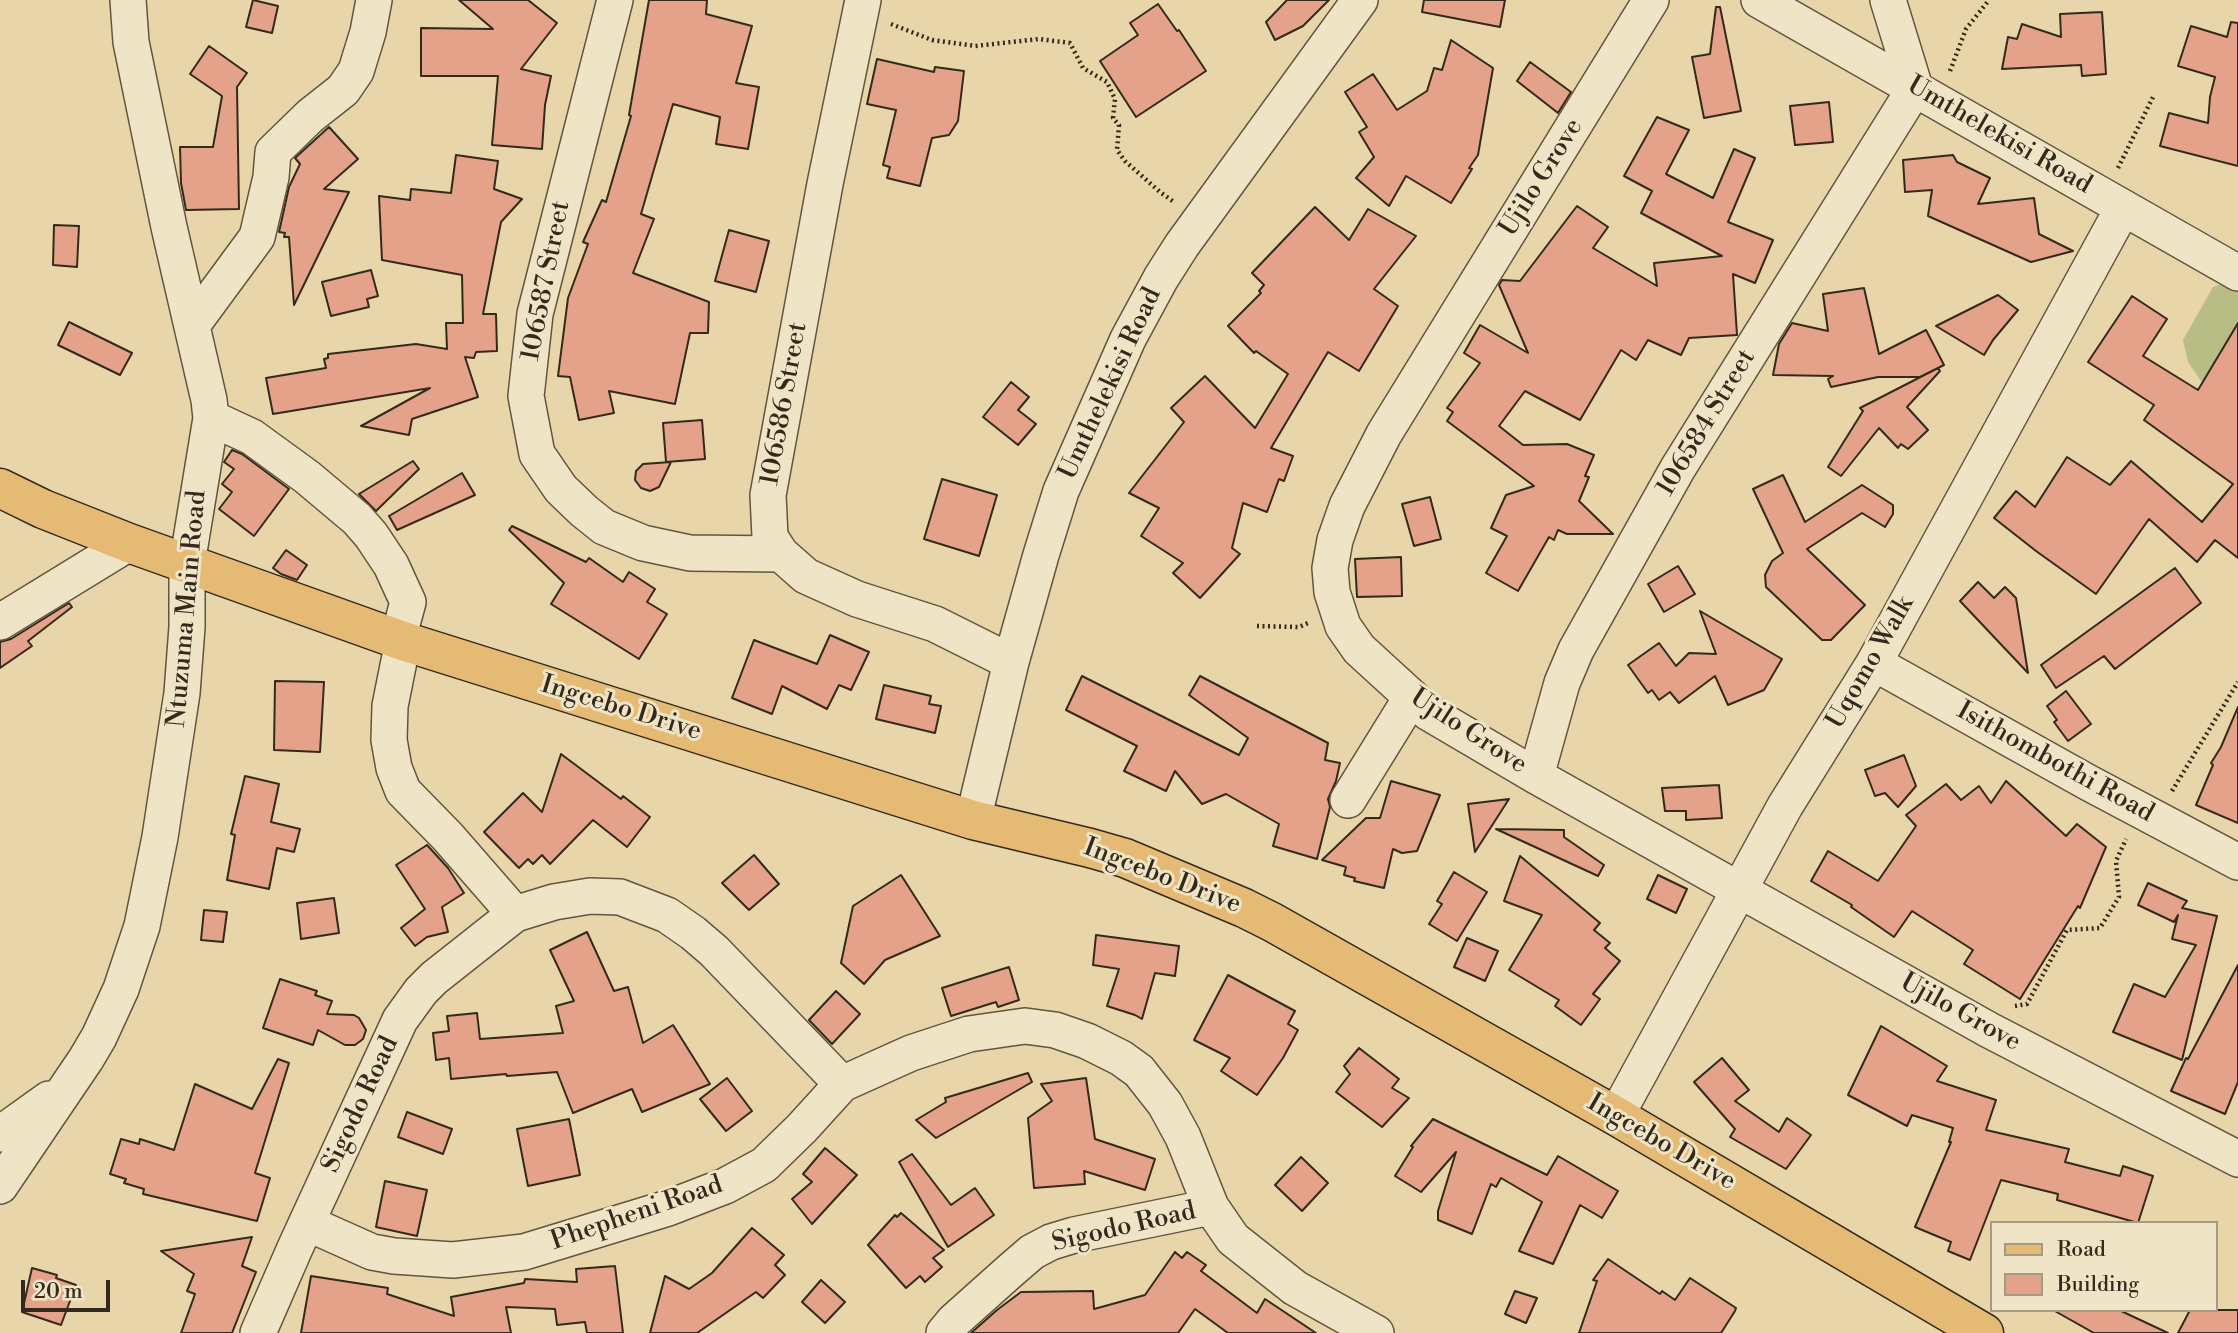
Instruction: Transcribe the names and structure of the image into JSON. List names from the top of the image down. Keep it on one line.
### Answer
{"streets":{"main road":["Ingcebo Drive"],"street":["Umthelekisi Road","Ujilo Grove","106587 Street","106586 Street","106584 Street","Ntuzuma Main Road","Uqomo Walk","Isithombothi Road","Sigodo Road","Phepheni Road"]},"crossings":[["Umthelekisi Road","106586 Street"],["Umthelekisi Road","106584 Street"],["Umthelekisi Road","Uqomo Walk"],["Umthelekisi Road","Ingcebo Drive"],["Ujilo Grove","106584 Street"],["Ujilo Grove","Uqomo Walk"],["106587 Street","106586 Street"],["Ntuzuma Main Road","Ingcebo Drive"],["Uqomo Walk","Ingcebo Drive"],["Uqomo Walk","Isithombothi Road"],["Sigodo Road","Phepheni Road"]],"legend":["Road","Building"],"scale_bar":"20 m"}
